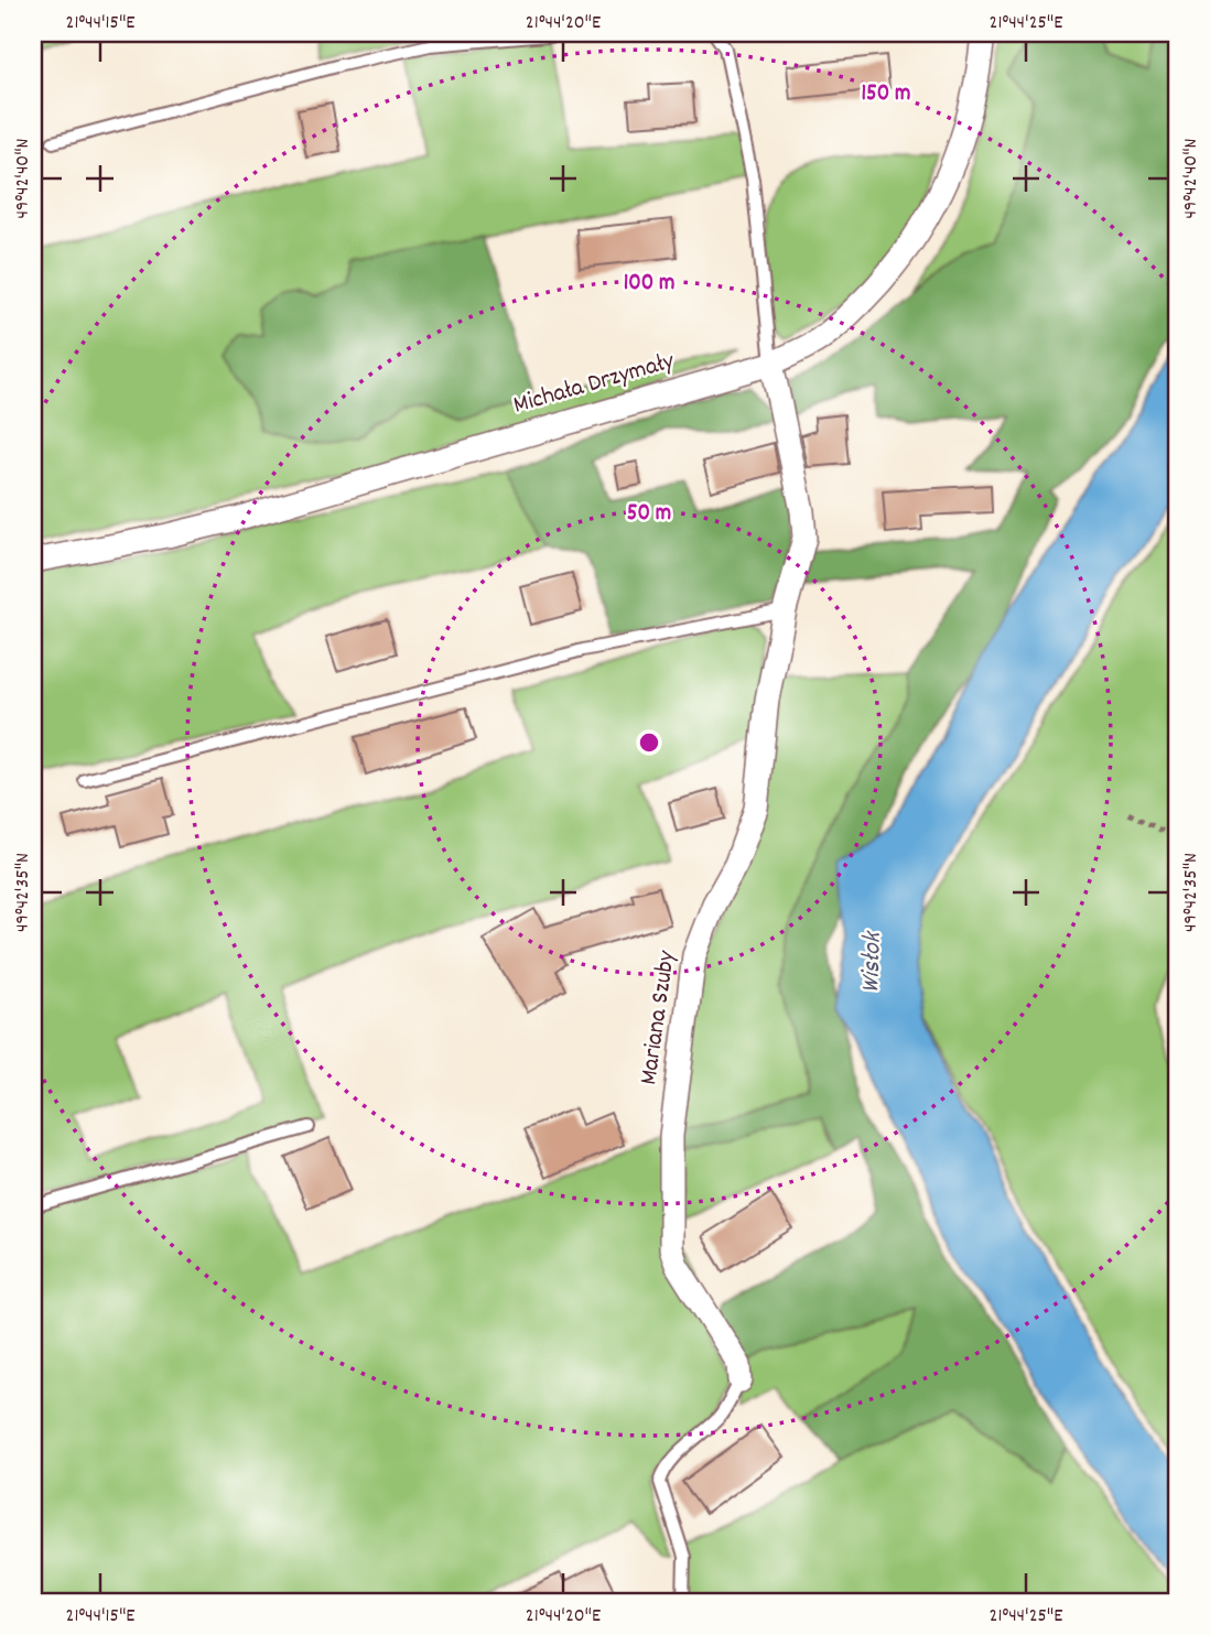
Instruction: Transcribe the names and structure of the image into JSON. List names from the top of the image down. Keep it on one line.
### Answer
{"streets":{"street":["Michała Drzymały","Mariana Szuby"]},"crossings":[["Michała Drzymały","Mariana Szuby"]],"water":["Wisłok"],"coordinates":["21°44'15\"E","21°44'20\"E","21°44'25\"E","49°42'40\"N","49°42'35\"N"],"rings":["150 m","100 m","50 m"]}
